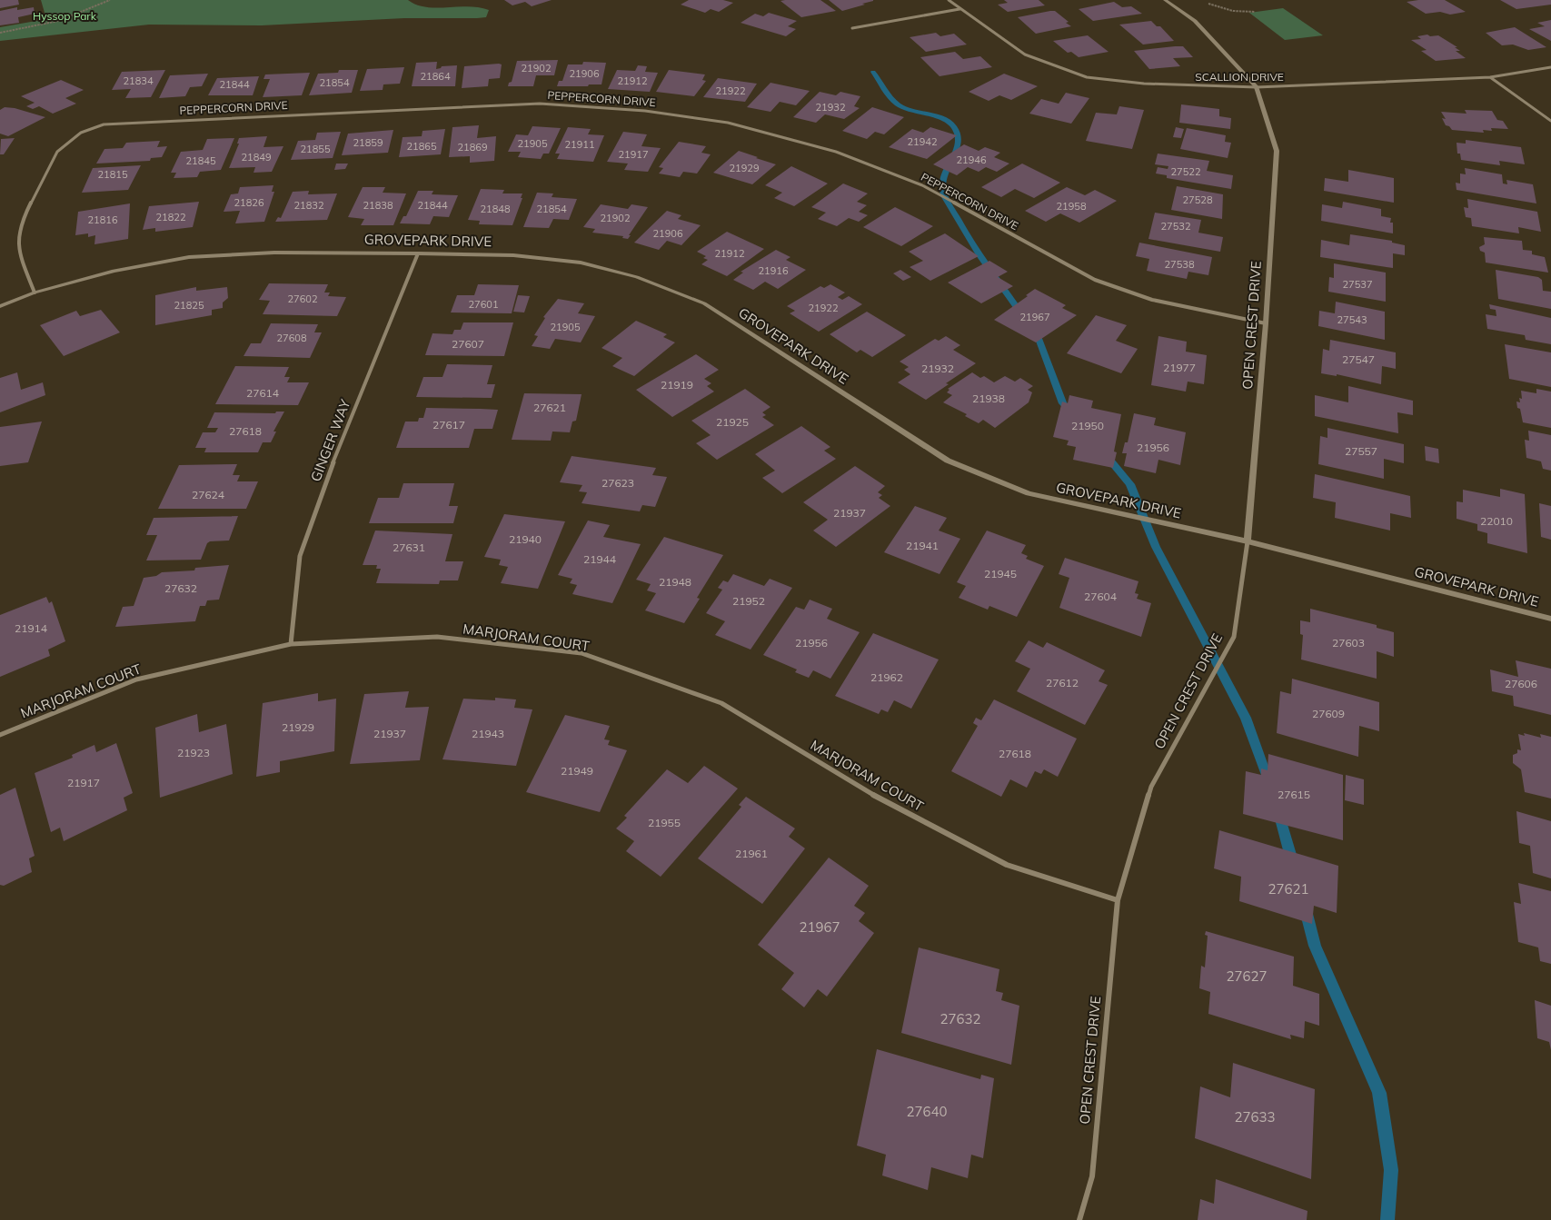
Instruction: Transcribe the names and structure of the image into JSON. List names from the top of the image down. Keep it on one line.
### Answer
{"streets":{"street":["SCALLION DRIVE","PEPPERCORN DRIVE","GROVEPARK DRIVE","OPEN CREST DRIVE","GINGER WAY","MARJORAM COURT"]},"crossings":[["SCALLION DRIVE","OPEN CREST DRIVE"],["PEPPERCORN DRIVE","GROVEPARK DRIVE"],["PEPPERCORN DRIVE","OPEN CREST DRIVE"],["GROVEPARK DRIVE","OPEN CREST DRIVE"],["GROVEPARK DRIVE","GINGER WAY"],["OPEN CREST DRIVE","MARJORAM COURT"],["GINGER WAY","MARJORAM COURT"]],"parks":["Hyssop Park"],"house_numbers":["21902","21906","21864","21834","21912","21854","21844","21922","21932","21942","21859","21905","21911","21865","21869","21855","21917","21849","21946","21845","21929","27522","21815","27528","21826","21832","21838","21844","21958","21848","21854","21822","21902","21816","27532","21906","21912","27538","21916","27537","27602","27601","21825","21922","21967","27543","21905","27608","27607","27547","21977","21932","21919","27614","21938","27621","21925","27617","21950","27618","21956","27557","27623","27624","21937","22010","21940","21941","27631","21944","21945","21948","27632","27604","21952","21914","21956","27603","21962","27612","27606","27609","21929","21937","21943","21923","27618","21949","21917","27615","21955","21961","27621","21967","27627","27632","27640","27633"]}
